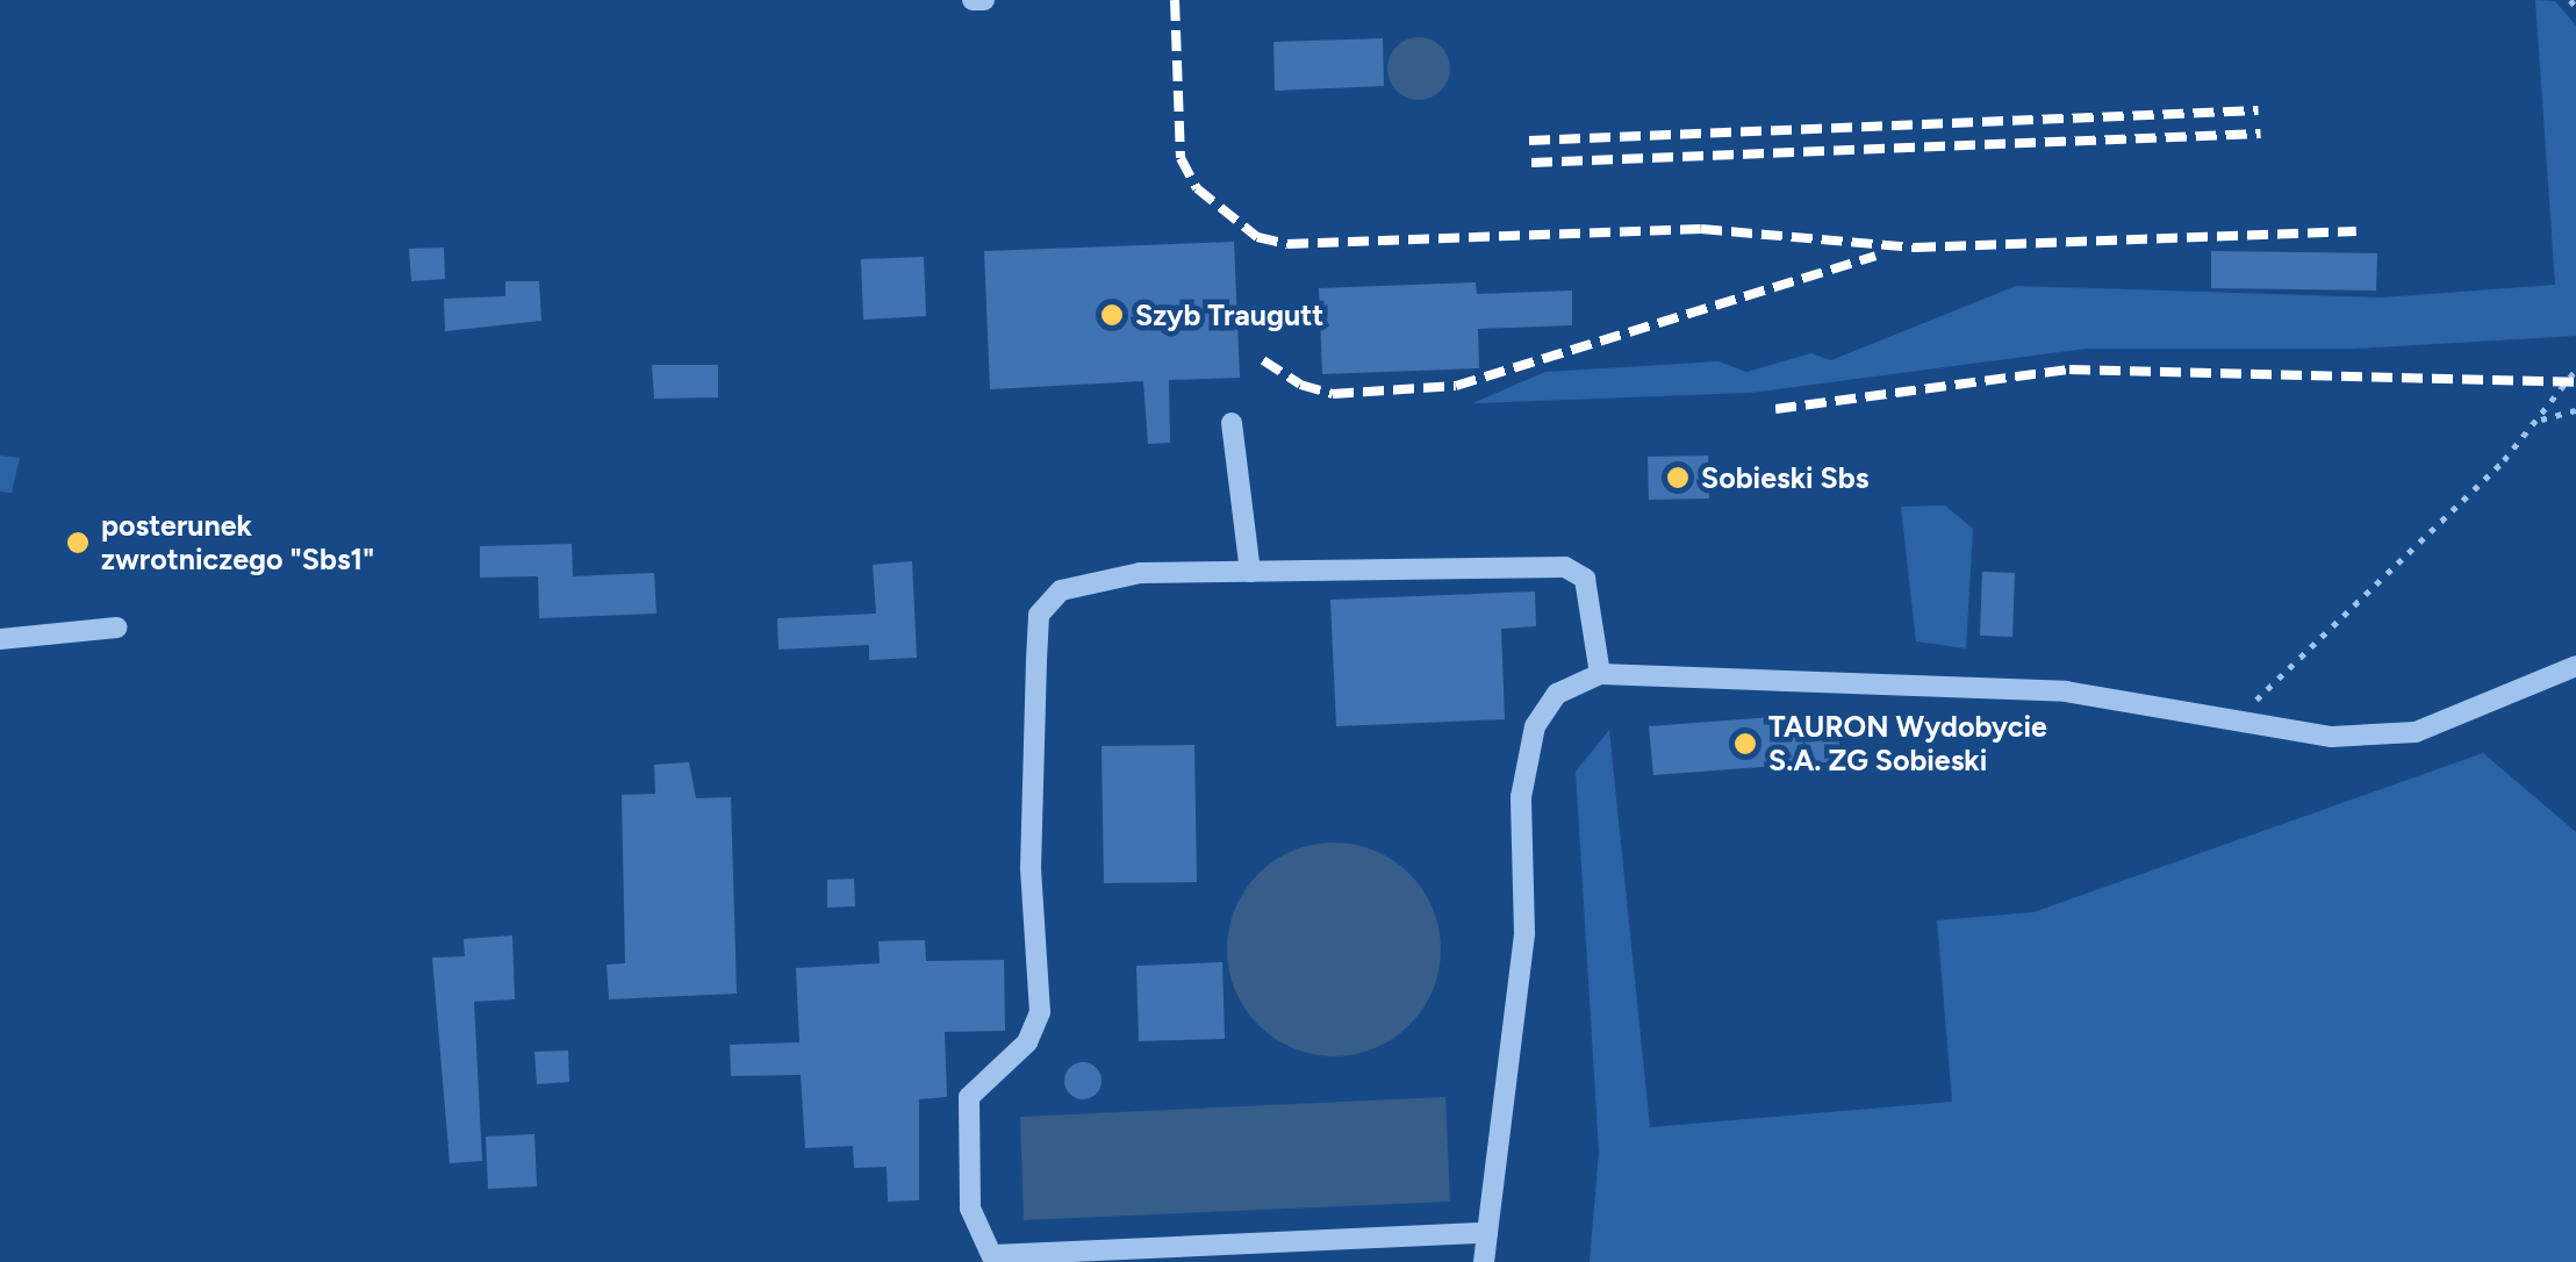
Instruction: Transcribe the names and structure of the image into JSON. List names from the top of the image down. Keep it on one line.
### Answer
{"places":["Szyb Traugutt","Sobieski Sbs","posterunek zwrotniczego \"Sbs1\"","TAURON Wydobycie S.A. ZG Sobieski"]}
